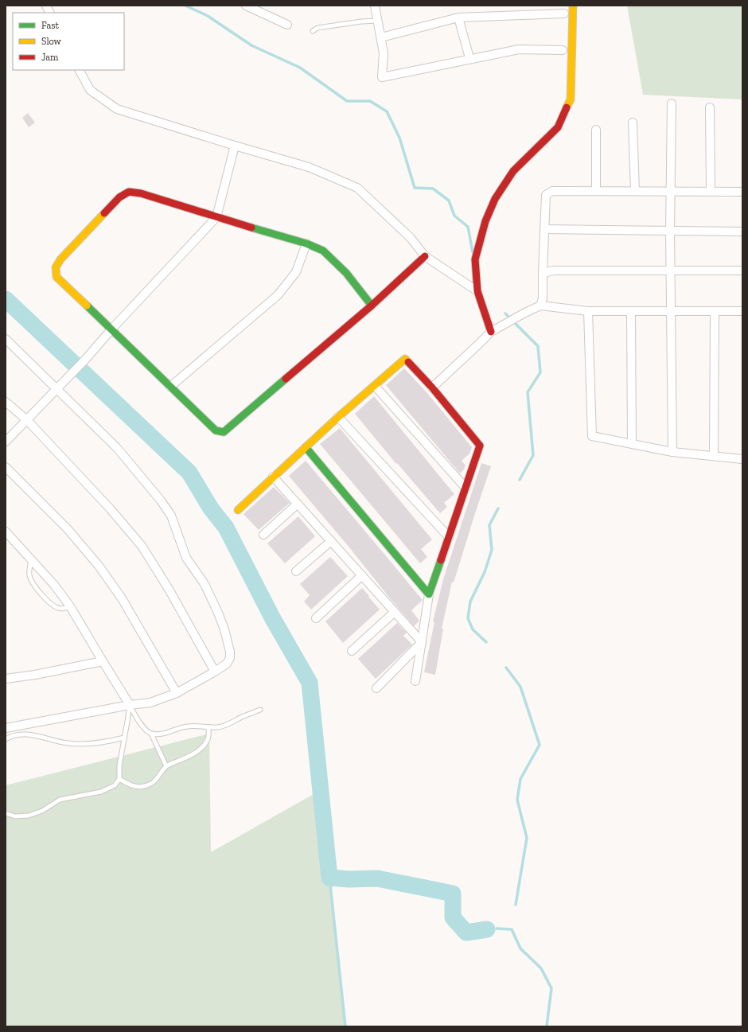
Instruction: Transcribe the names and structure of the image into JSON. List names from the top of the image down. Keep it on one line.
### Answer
{"legend":["Fast","Slow","Jam"]}
